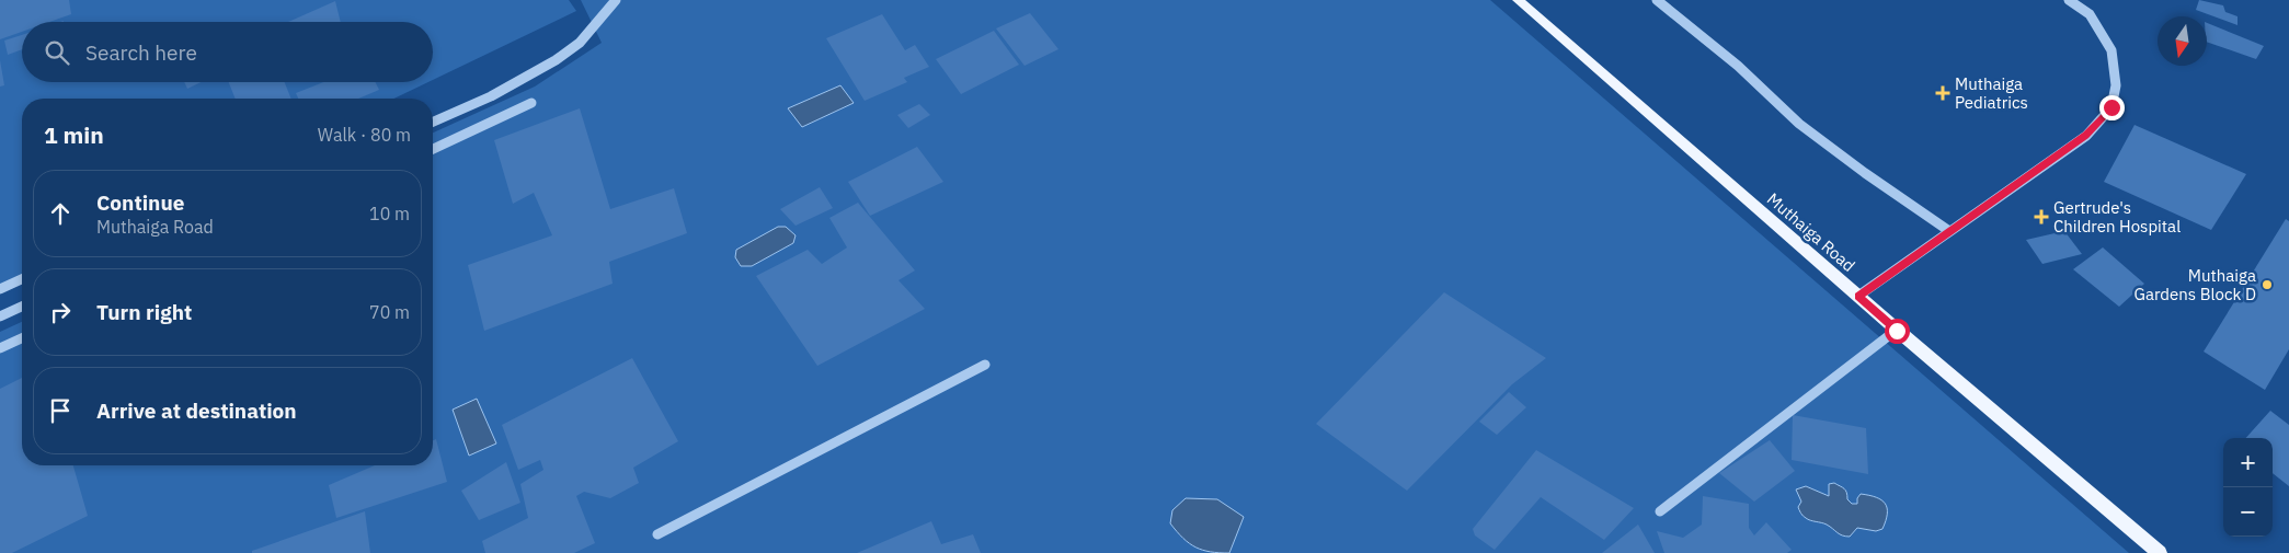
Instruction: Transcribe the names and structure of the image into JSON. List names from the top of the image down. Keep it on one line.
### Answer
{"streets":{"main road":["Muthaiga Road"]},"places":{"health":["Muthaiga Pediatrics","Gertrude's Children Hospital"],"other":["Muthaiga Gardens Block D"]},"north":"bottom","page":{"search":"Search here","heading":["1 min","Walk · 80 m"],"list":[["Continue","Muthaiga Road","10 m"],["Turn right","70 m"],"Arrive at destination"],"map_buttons":["+","−"]}}
